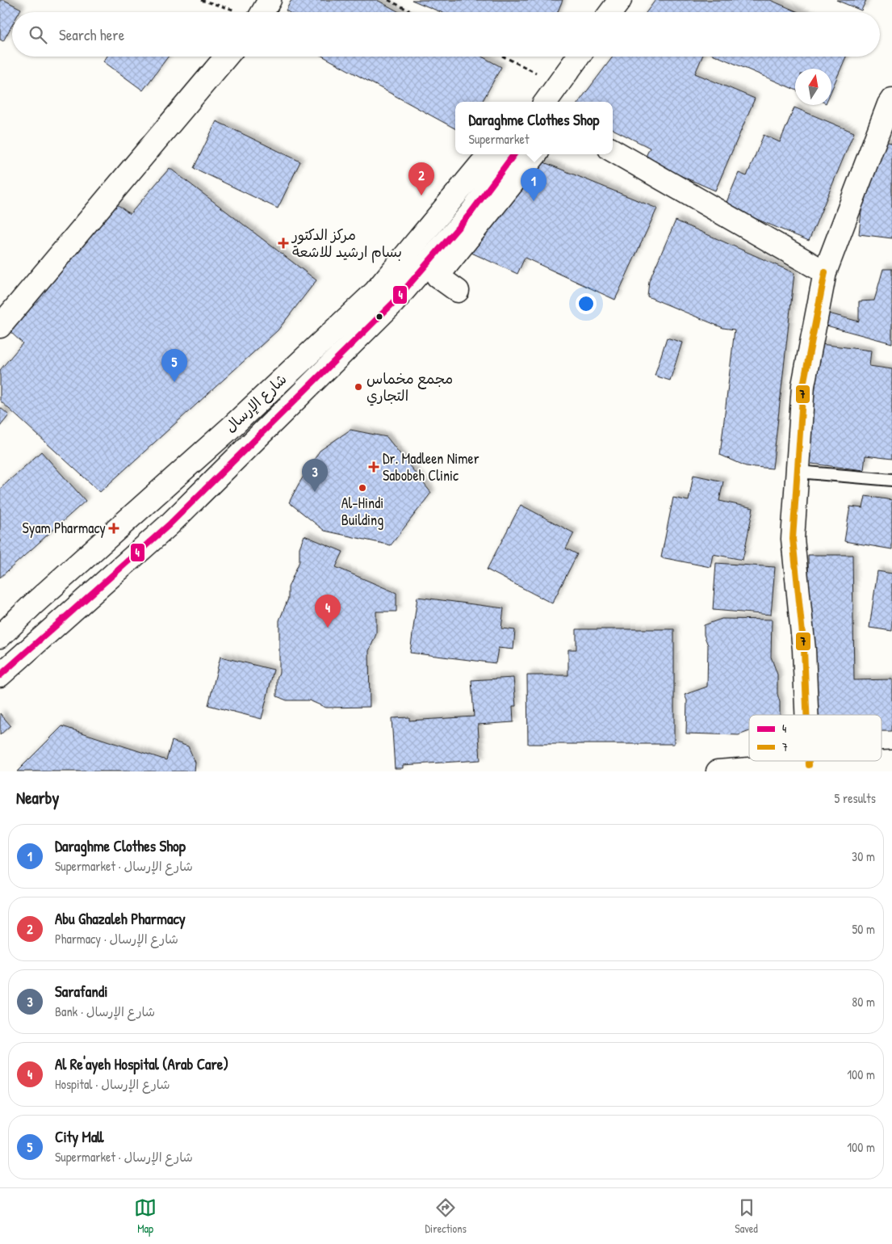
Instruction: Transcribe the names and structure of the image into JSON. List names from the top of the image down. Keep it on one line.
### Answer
{"streets":{"main road":["شارع الإرسال"]},"places":{"health":["مركز الدكتور بسام ارشيد للاشعة","Dr. Madleen Nimer Sabobeh Clinic","Syam Pharmacy"],"other":["مجمع مخماس التجاري","Al-Hindi Building"]},"lines":["transit line 4","transit line 7"],"legend":["4","7"],"north":"top","page":{"search":"Search here","popup":["Daraghme Clothes Shop","Supermarket"],"pins":["2","1","5","3","4"],"heading":["Nearby","5 results"],"list":[{"mark":"1","name":"Daraghme Clothes Shop","note":"Supermarket · شارع الإرسال","value":"30 m"},{"mark":"2","name":"Abu Ghazaleh Pharmacy","note":"Pharmacy · شارع الإرسال","value":"50 m"},{"mark":"3","name":"Sarafandi","note":"Bank · شارع الإرسال","value":"80 m"},{"mark":"4","name":"Al Re'ayeh Hospital (Arab Care)","note":"Hospital · شارع الإرسال","value":"100 m"},{"mark":"5","name":"City Mall","note":"Supermarket · شارع الإرسال","value":"100 m"}],"nav":["Map","Directions","Saved"]}}
